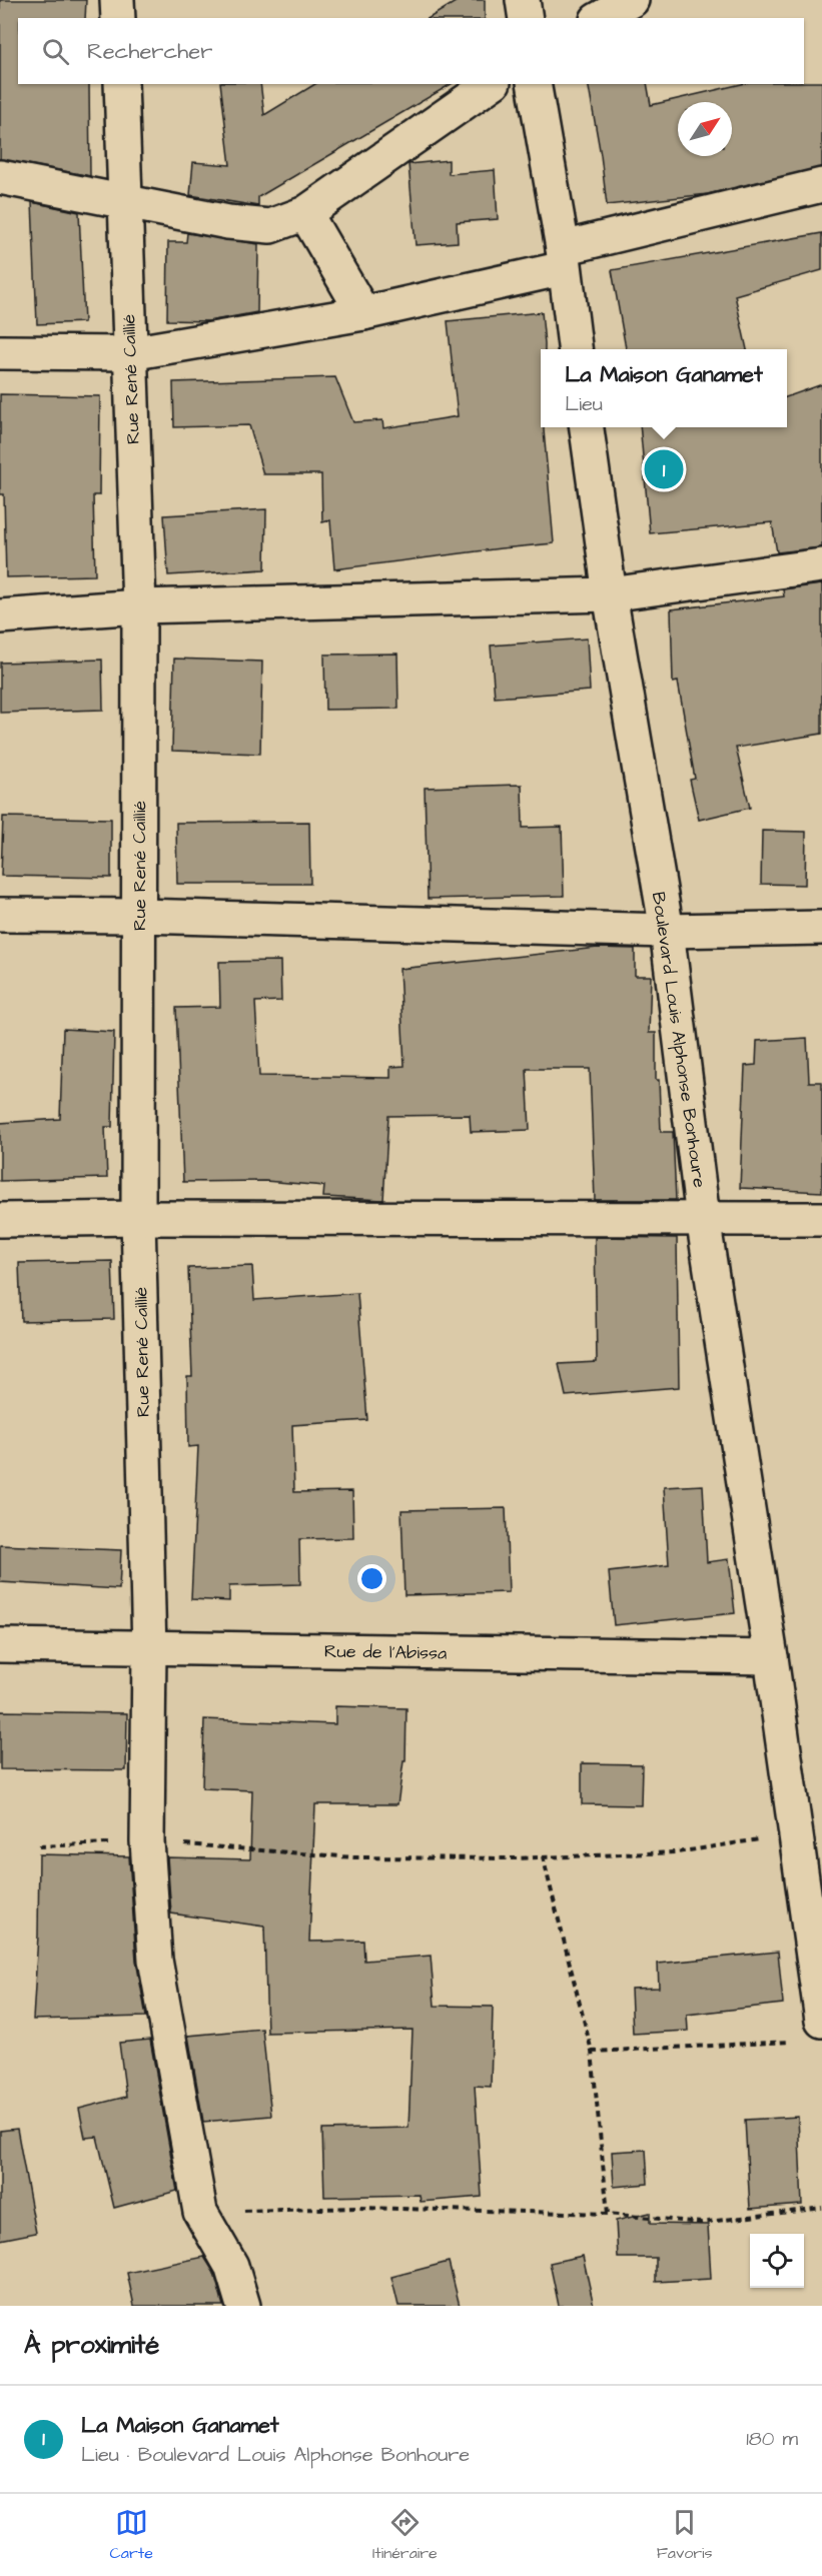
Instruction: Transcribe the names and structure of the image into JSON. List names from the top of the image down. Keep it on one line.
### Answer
{"streets":{"street":["Rue René Caillié","Boulevard Louis Alphonse Bonhoure","Rue de l'Abissa"]},"crossings":[["Rue René Caillié","Rue de l'Abissa"],["Boulevard Louis Alphonse Bonhoure","Rue de l'Abissa"]],"north":"top right","page":{"search":"Rechercher","popup":["La Maison Ganamet","Lieu"],"pins":"1","heading":"À proximité","list":[{"mark":"1","name":"La Maison Ganamet","note":"Lieu · Boulevard Louis Alphonse Bonhoure","value":"180 m"}],"nav":["Carte","Itinéraire","Favoris"]}}
